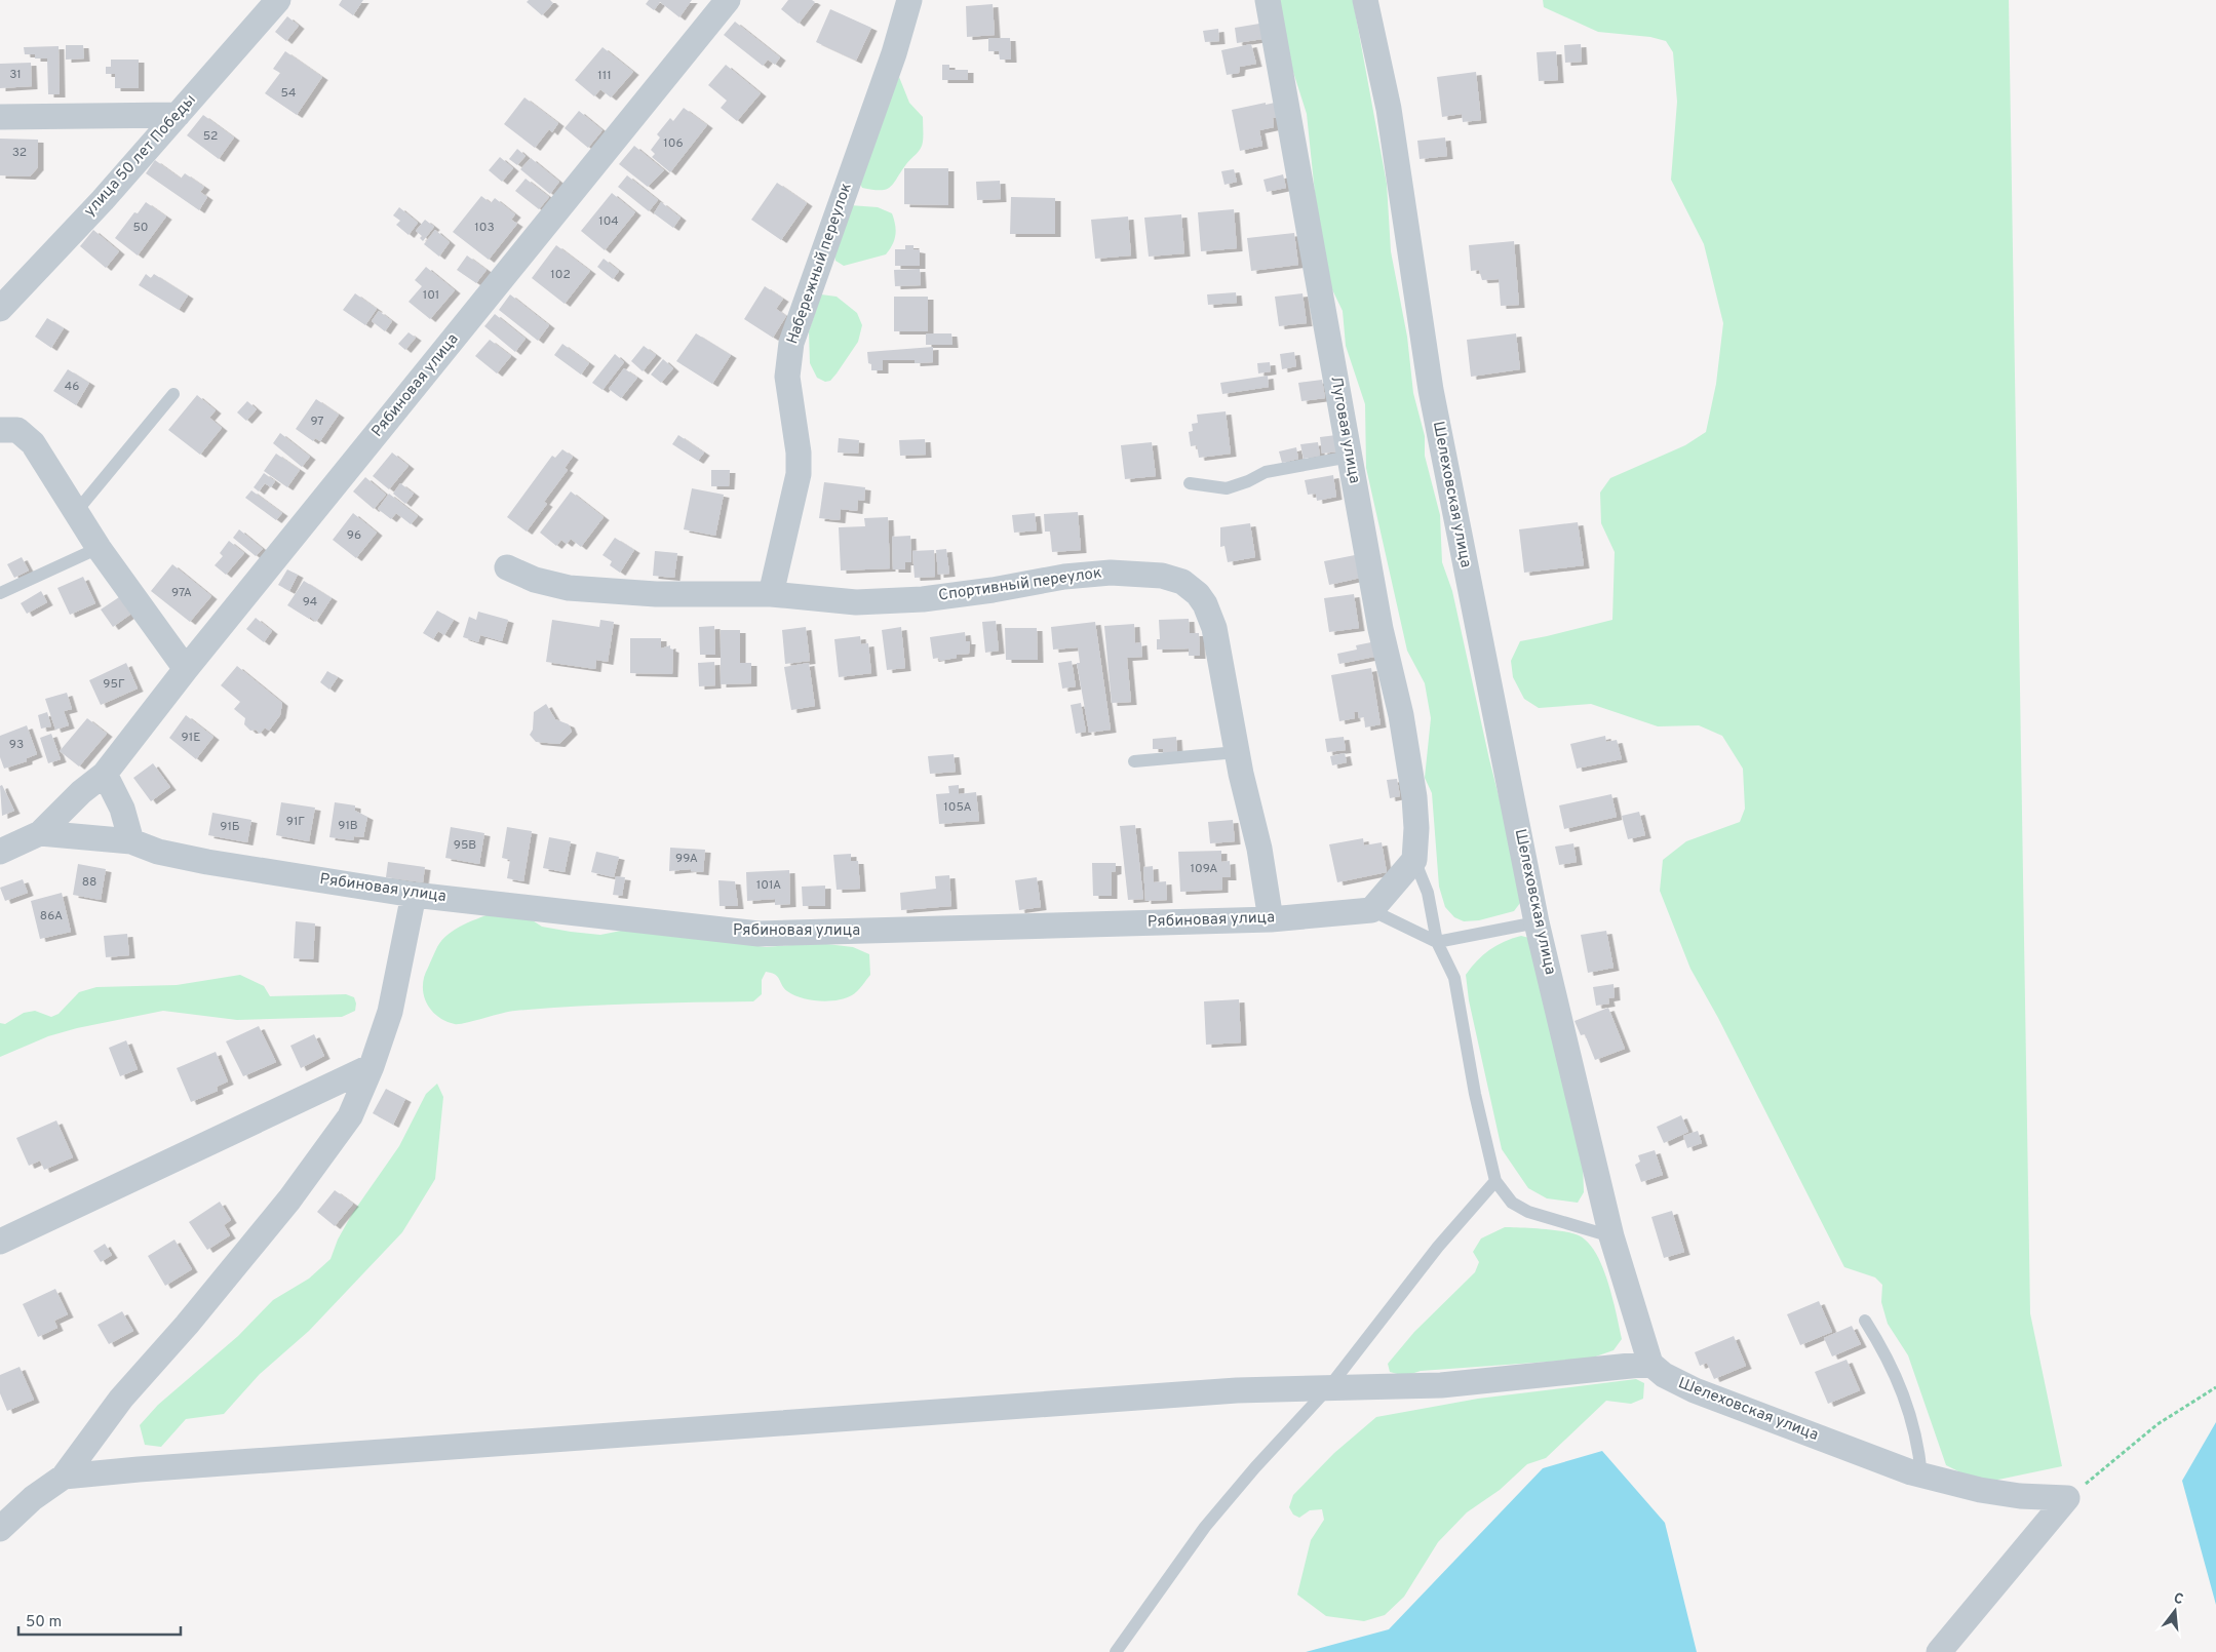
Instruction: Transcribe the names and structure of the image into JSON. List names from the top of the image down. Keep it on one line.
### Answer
{"streets":{"street":["улица 50 лет Победы","Набережный переулок","Рябиновая улица","Луговая улица","Шелеховская улица","Спортивный переулок"]},"crossings":[["Набережный переулок","Спортивный переулок"],["Рябиновая улица","Спортивный переулок"]],"house_numbers":["31","111","54","52","106","32","104","50","103","102","101","46","97","96","97А","94","95Г","91Е","93","105А","91Г","91В","91Б","95В","99А","109А","88","101А","86А"],"scale_bar":"50 m","north":"top"}
